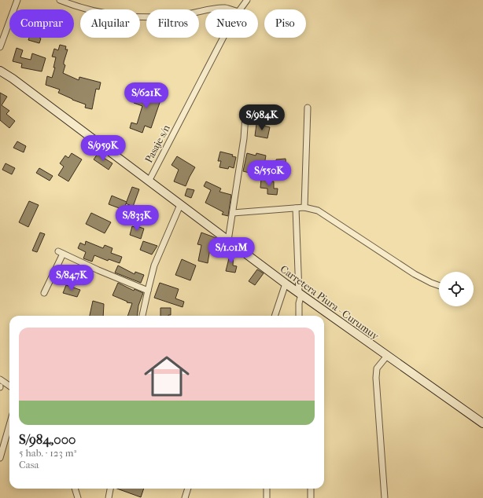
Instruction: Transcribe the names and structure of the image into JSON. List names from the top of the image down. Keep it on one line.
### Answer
{"streets":{"main road":["Carretera Piura - Curumuy"],"street":["Pasaje s/n"]},"crossings":[["Pasaje s/n","Carretera Piura - Curumuy"]],"page":{"chip":["Comprar","Alquilar","Filtros","Nuevo","Piso"],"price":["S/621K","S/984K","S/959K","S/550K","S/833K","S/1.01M","S/847K"],"list":[{"name":"S/984,000","note":"5 hab. · 123 m² · Casa"}]}}
